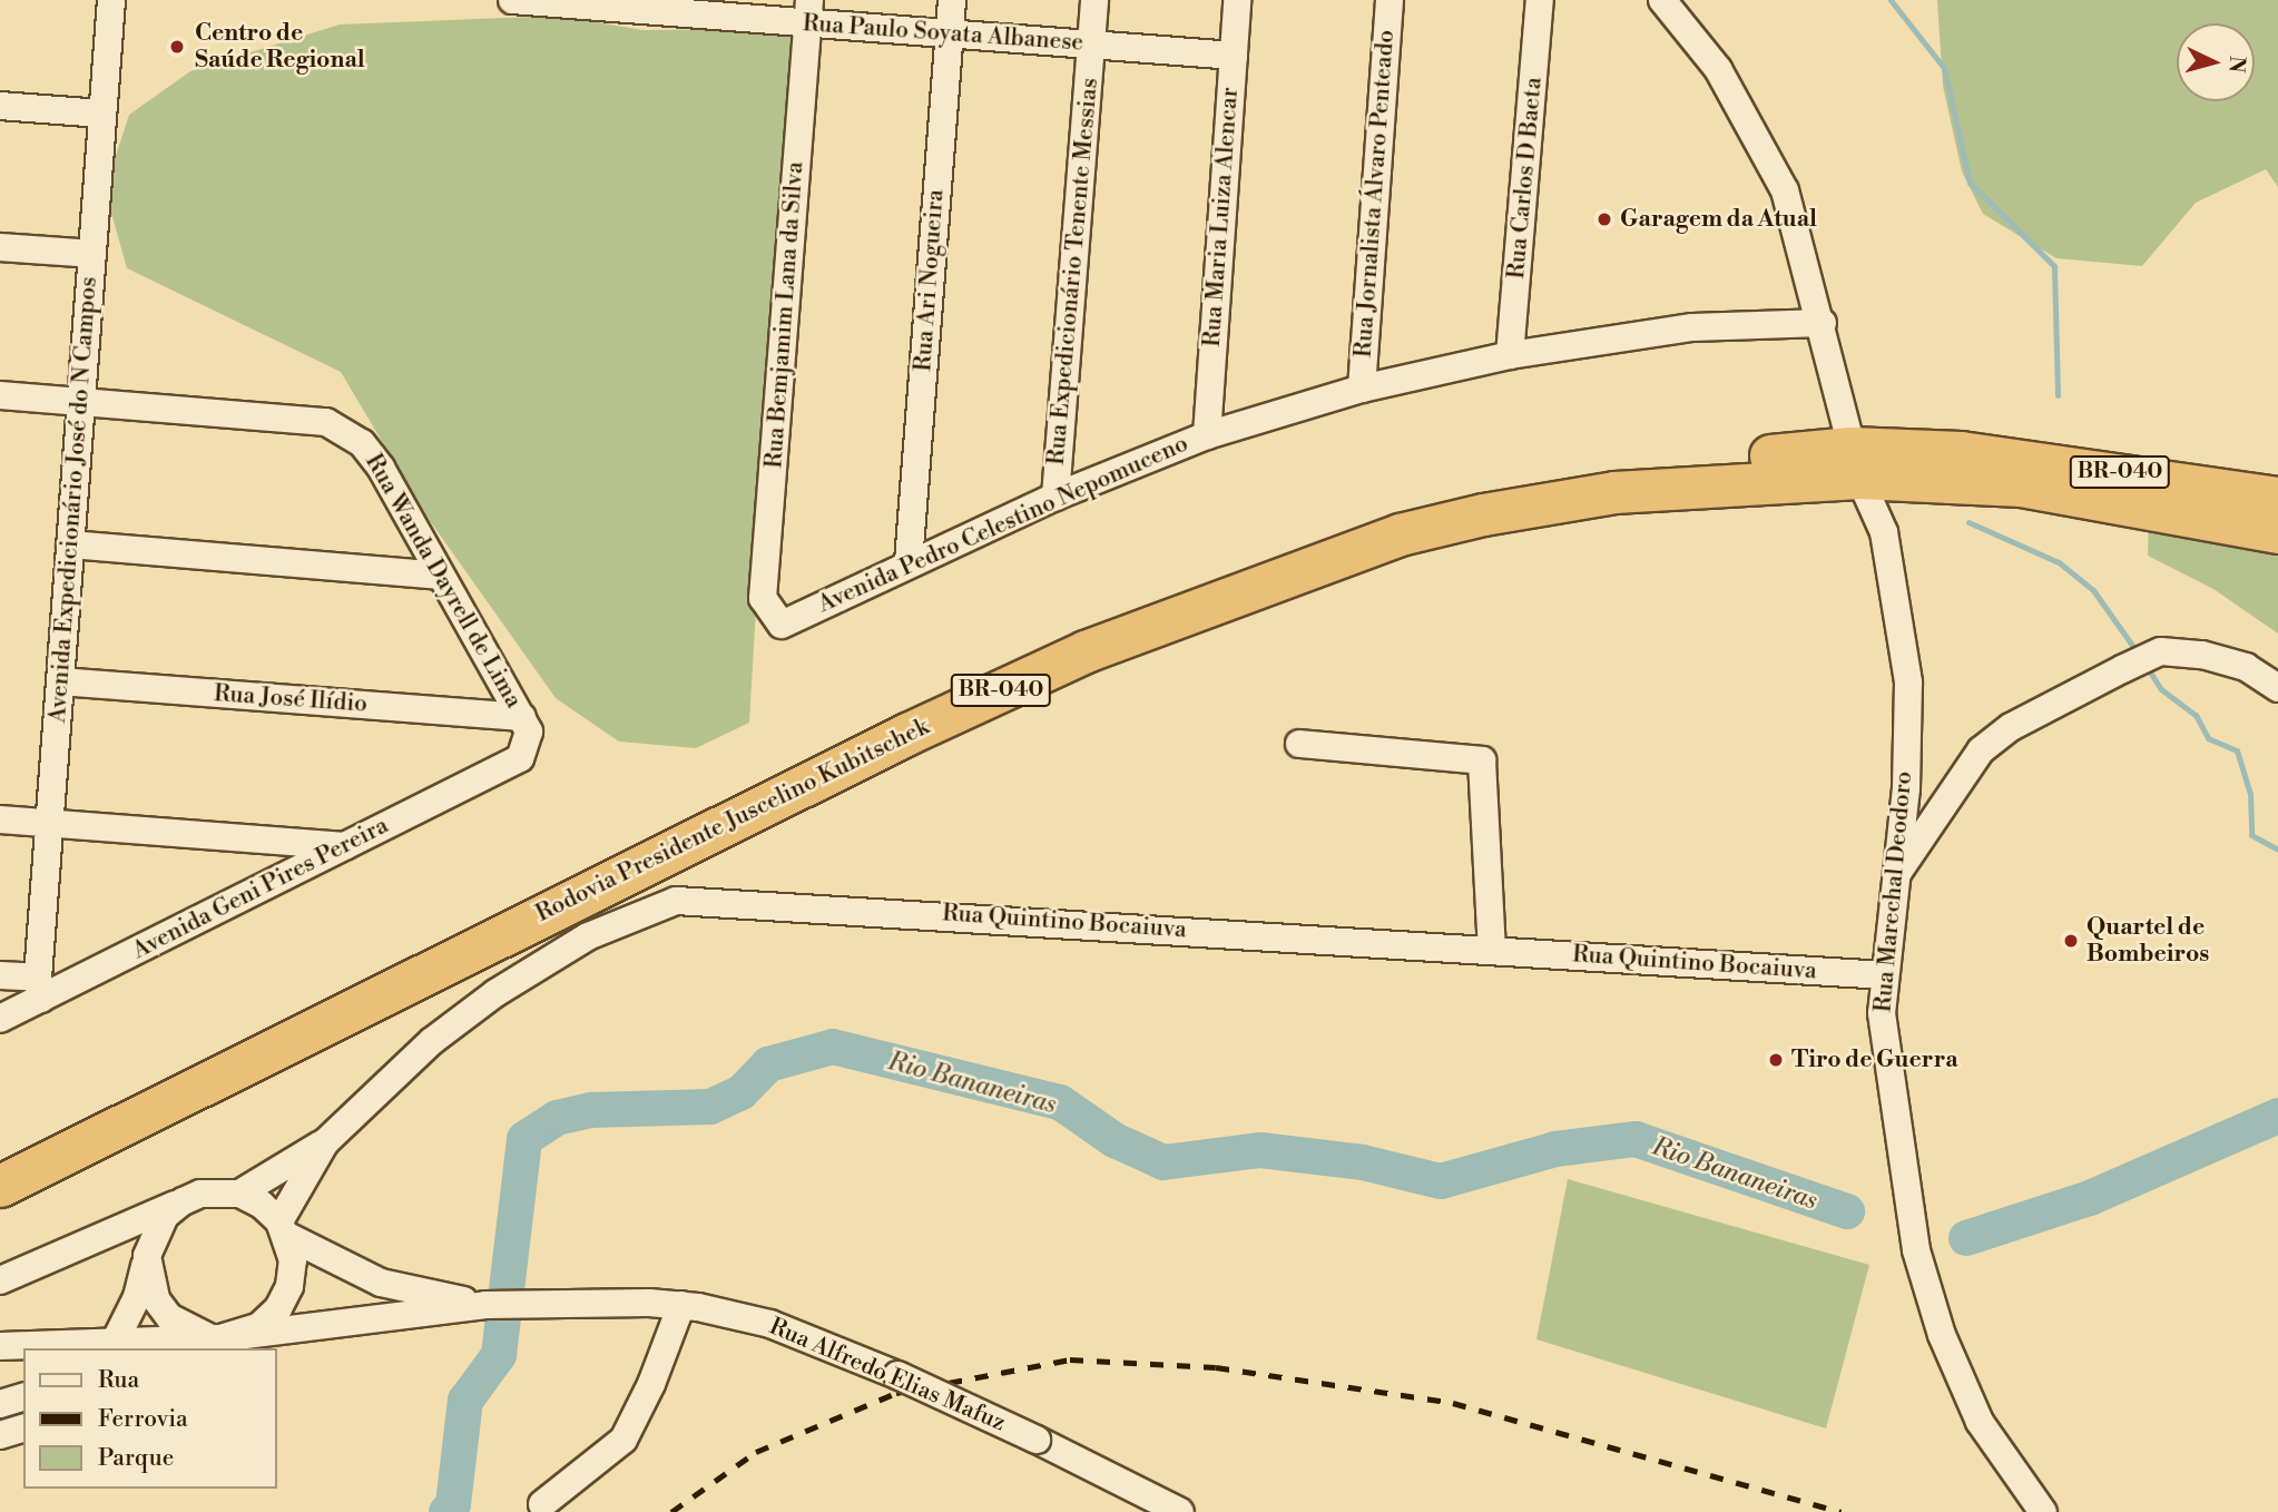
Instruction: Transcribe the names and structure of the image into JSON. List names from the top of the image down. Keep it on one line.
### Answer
{"streets":{"highway":["BR-040","Rodovia Presidente Juscelino Kubitschek"],"street":["Rua Paulo Soyata Albanese","Rua Carlos D Baeta","Rua Jornalista Álvaro Penteado","Rua Maria Luiza Alencar","Rua Expedicionário Tenente Messias","Rua Ari Nogueira","Rua Bemjamim Lana da Silva","Avenida Expedicionário José do N Campos","Avenida Pedro Celestino Nepomuceno","Rua Wanda Dayrell de Lima","Rua José Ilídio","Avenida Geni Pires Pereira","Rua Marechal Deodoro","Rua Quintino Bocaiuva","Rua Alfredo Elias Mafuz"]},"crossings":[["Rua Paulo Soyata Albanese","Rua Maria Luiza Alencar"],["Rua Paulo Soyata Albanese","Rua Expedicionário Tenente Messias"],["Rua Paulo Soyata Albanese","Rua Ari Nogueira"],["Rua Paulo Soyata Albanese","Rua Bemjamim Lana da Silva"],["Rua Carlos D Baeta","Avenida Pedro Celestino Nepomuceno"],["Rua Jornalista Álvaro Penteado","Avenida Pedro Celestino Nepomuceno"],["Rua Maria Luiza Alencar","Avenida Pedro Celestino Nepomuceno"],["Rua Expedicionário Tenente Messias","Avenida Pedro Celestino Nepomuceno"],["Rua Ari Nogueira","Avenida Pedro Celestino Nepomuceno"],["Rua Bemjamim Lana da Silva","Avenida Pedro Celestino Nepomuceno"],["Avenida Expedicionário José do N Campos","Rua Wanda Dayrell de Lima"],["Avenida Expedicionário José do N Campos","Rua José Ilídio"],["Avenida Expedicionário José do N Campos","Avenida Geni Pires Pereira"],["Avenida Pedro Celestino Nepomuceno","Rua Marechal Deodoro"],["Rua Wanda Dayrell de Lima","Rua José Ilídio"],["Rua Wanda Dayrell de Lima","Avenida Geni Pires Pereira"],["Rodovia Presidente Juscelino Kubitschek","Rua Marechal Deodoro"],["Rua Marechal Deodoro","Rua Quintino Bocaiuva"],["Rua Quintino Bocaiuva","Rua Alfredo Elias Mafuz"]],"water":["Rio Bananeiras"],"places":["Centro de Saúde Regional","Garagem da Atual","Quartel de Bombeiros","Tiro de Guerra"],"legend":["Rua","Ferrovia","Parque"],"north":"right"}
